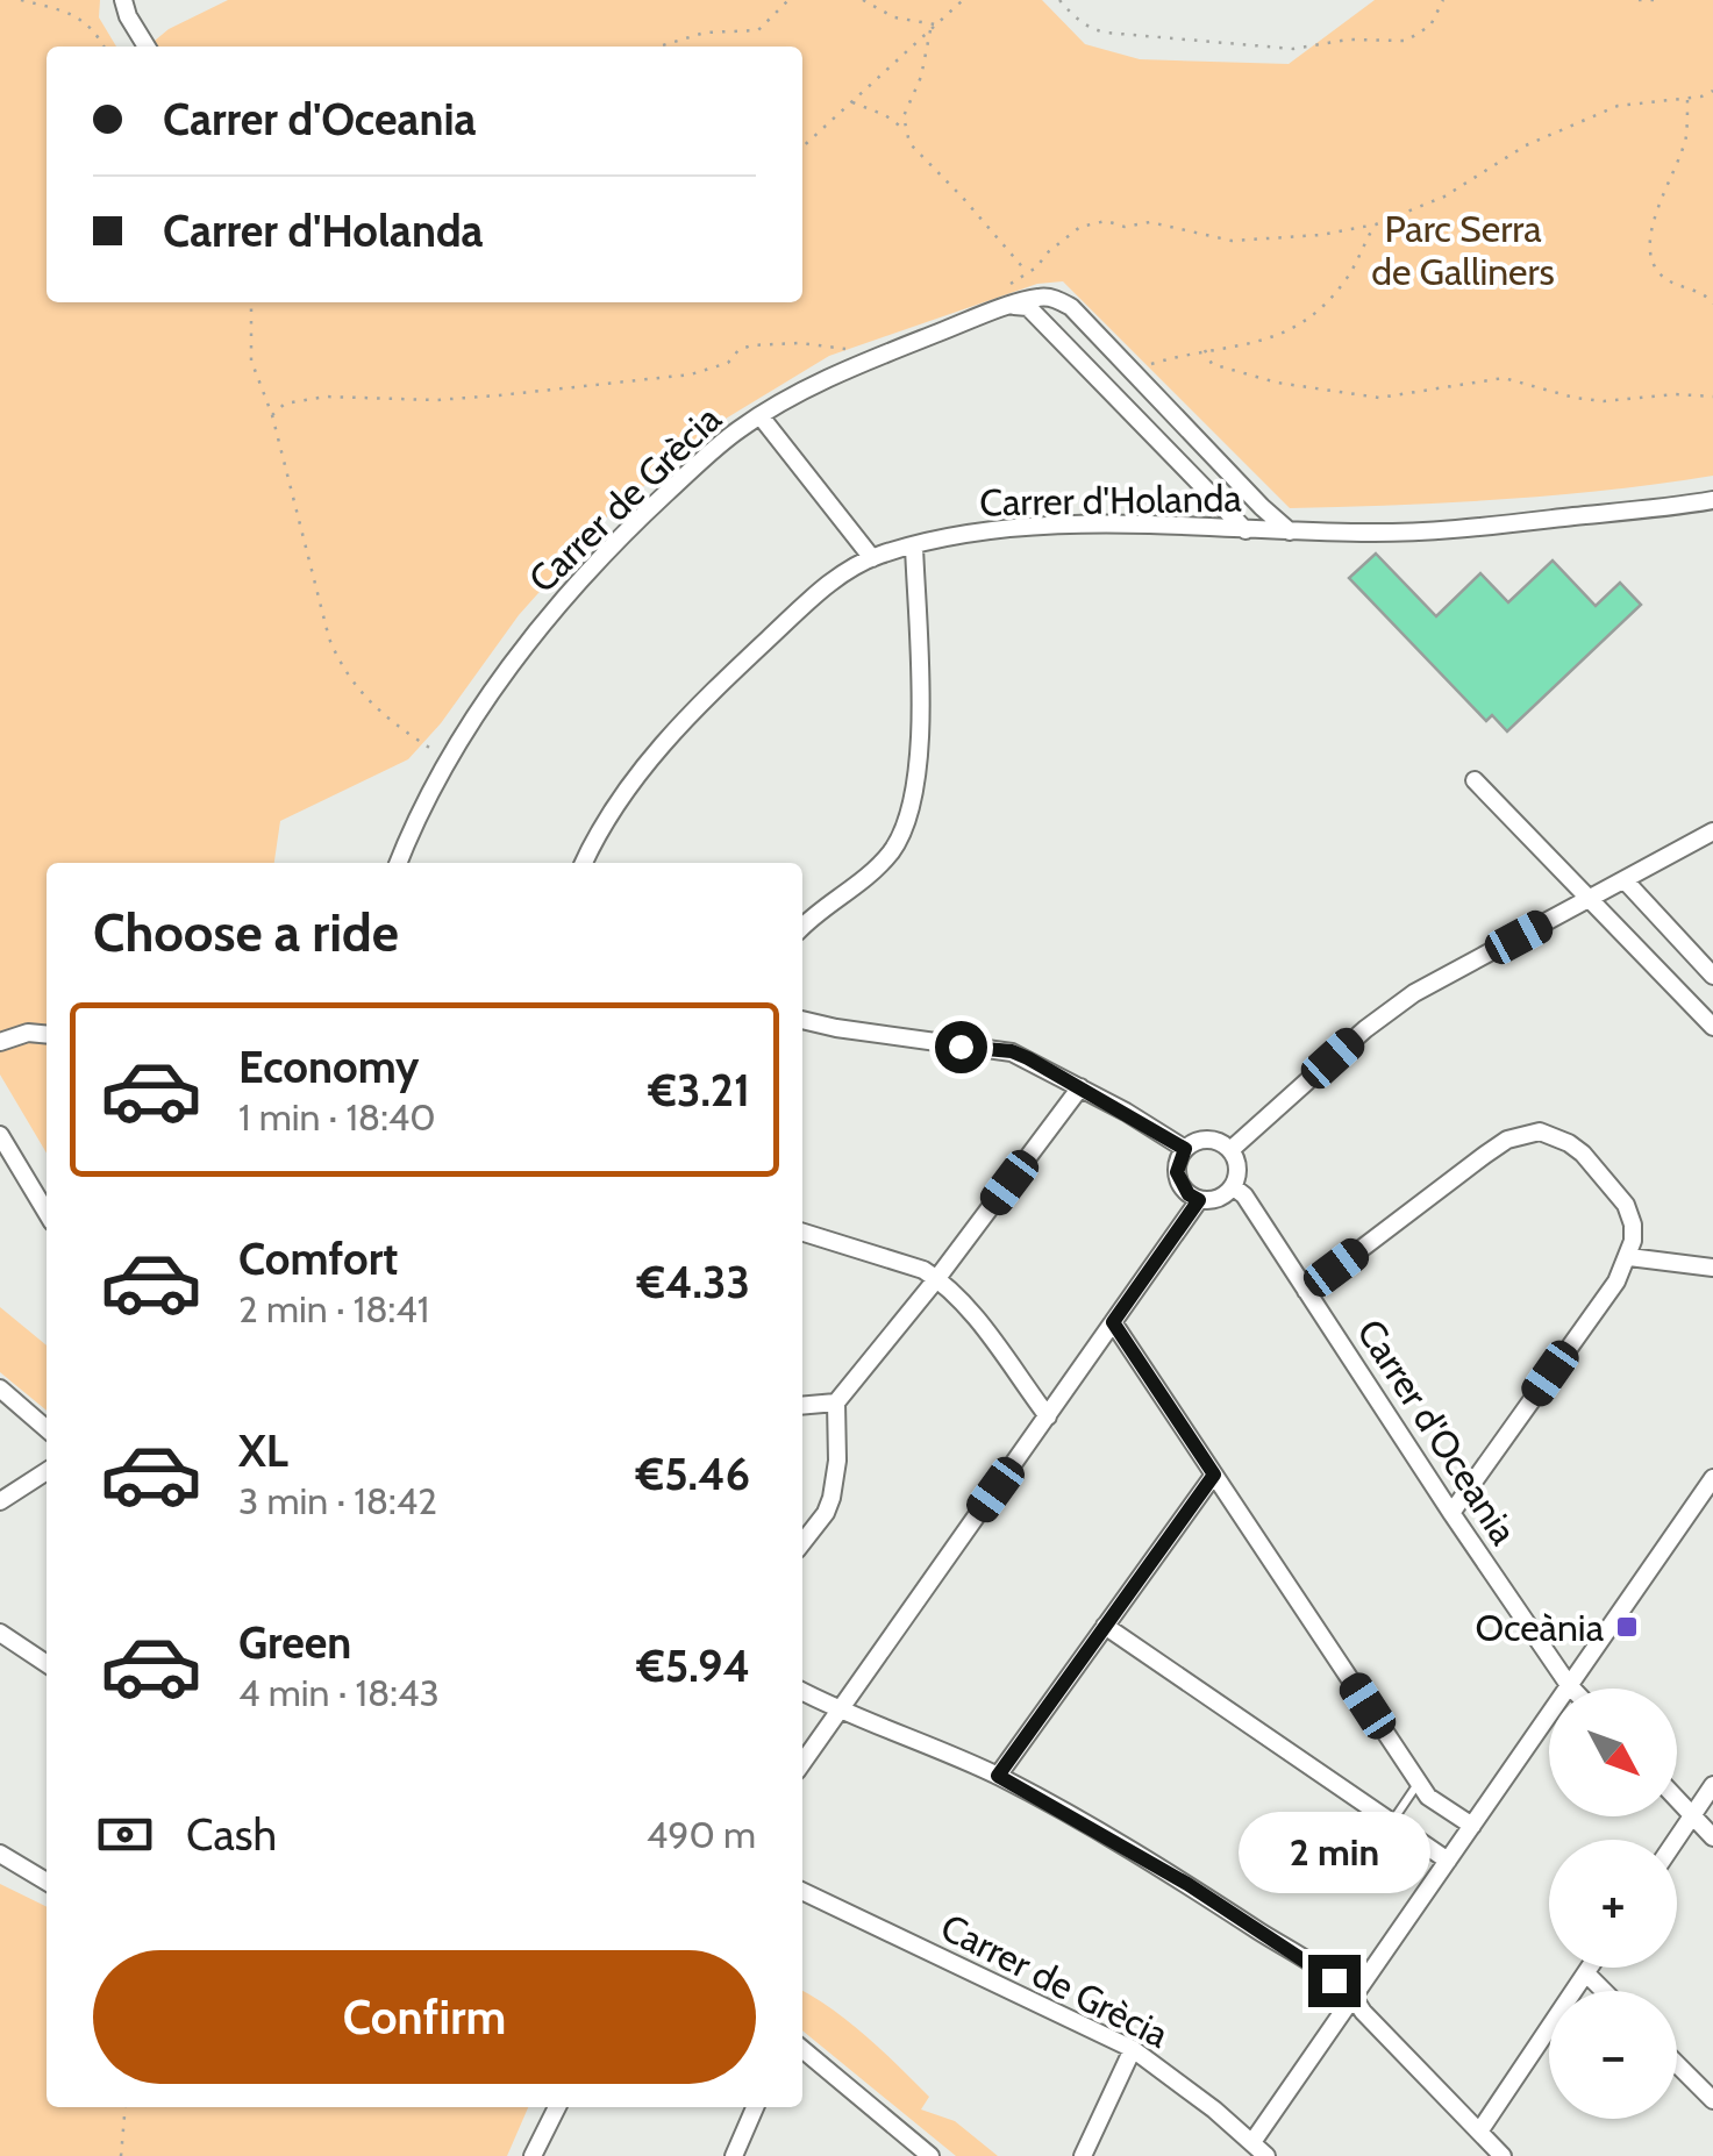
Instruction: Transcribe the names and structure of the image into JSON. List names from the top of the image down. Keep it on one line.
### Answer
{"streets":{"street":["Carrer de Grècia","Carrer d'Holanda","Carrer d'Oceania"]},"parks":["Parc Serra de Galliners"],"places":{"transit":["Oceània"]},"north":"bottom right","page":{"banner":["Carrer d'Oceania","Carrer d'Holanda"],"heading":"Choose a ride","list":[{"name":"Economy","note":"1 min · 18:40","value":"€3.21"},{"name":"Comfort","note":"2 min · 18:41","value":"€4.33"},{"name":"XL","note":"3 min · 18:42","value":"€5.46"},{"name":"Green","note":"4 min · 18:43","value":"€5.94"}],"map_buttons":["+","−"],"pay":["Cash","490 m"],"bubble":"2 min","buttons":"Confirm"}}
